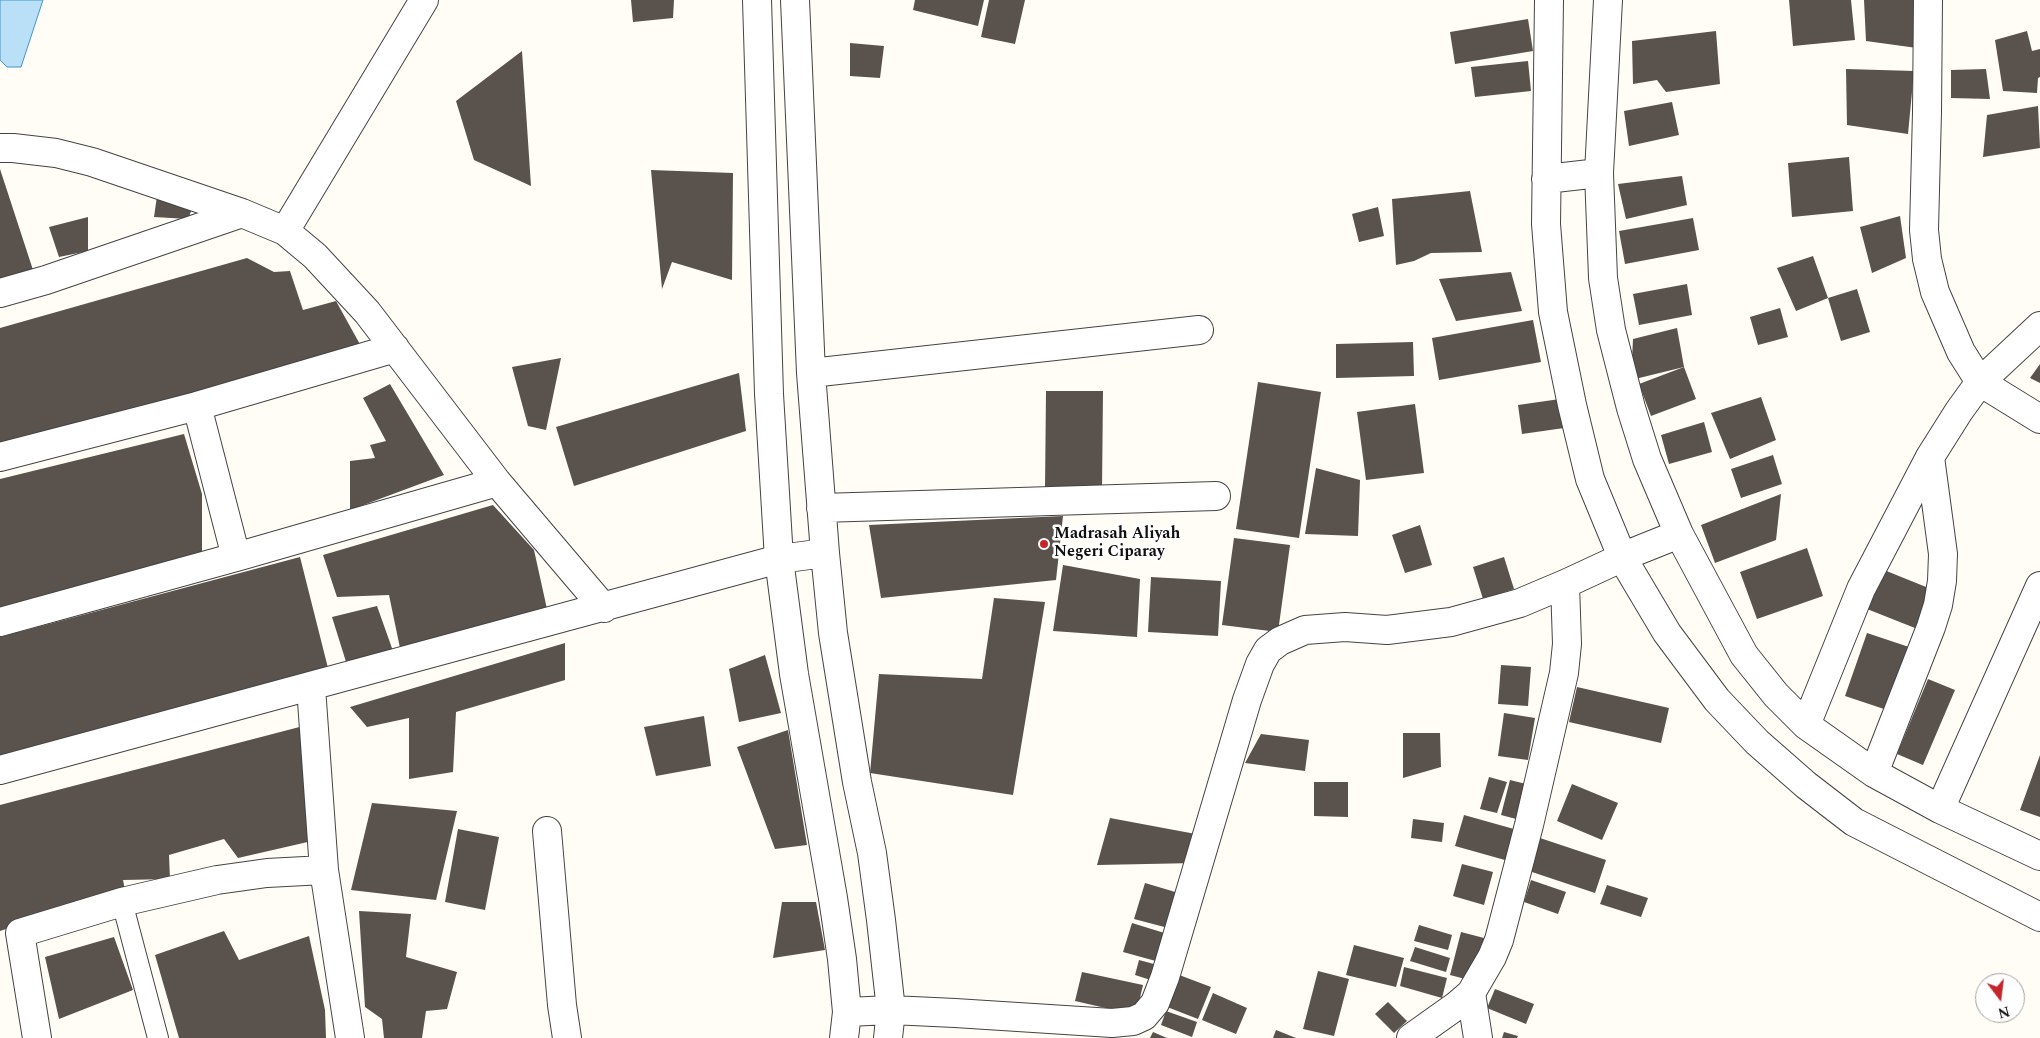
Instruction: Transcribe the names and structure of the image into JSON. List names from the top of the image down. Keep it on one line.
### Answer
{"places":["Madrasah Aliyah Negeri Ciparay"],"north":"bottom"}
